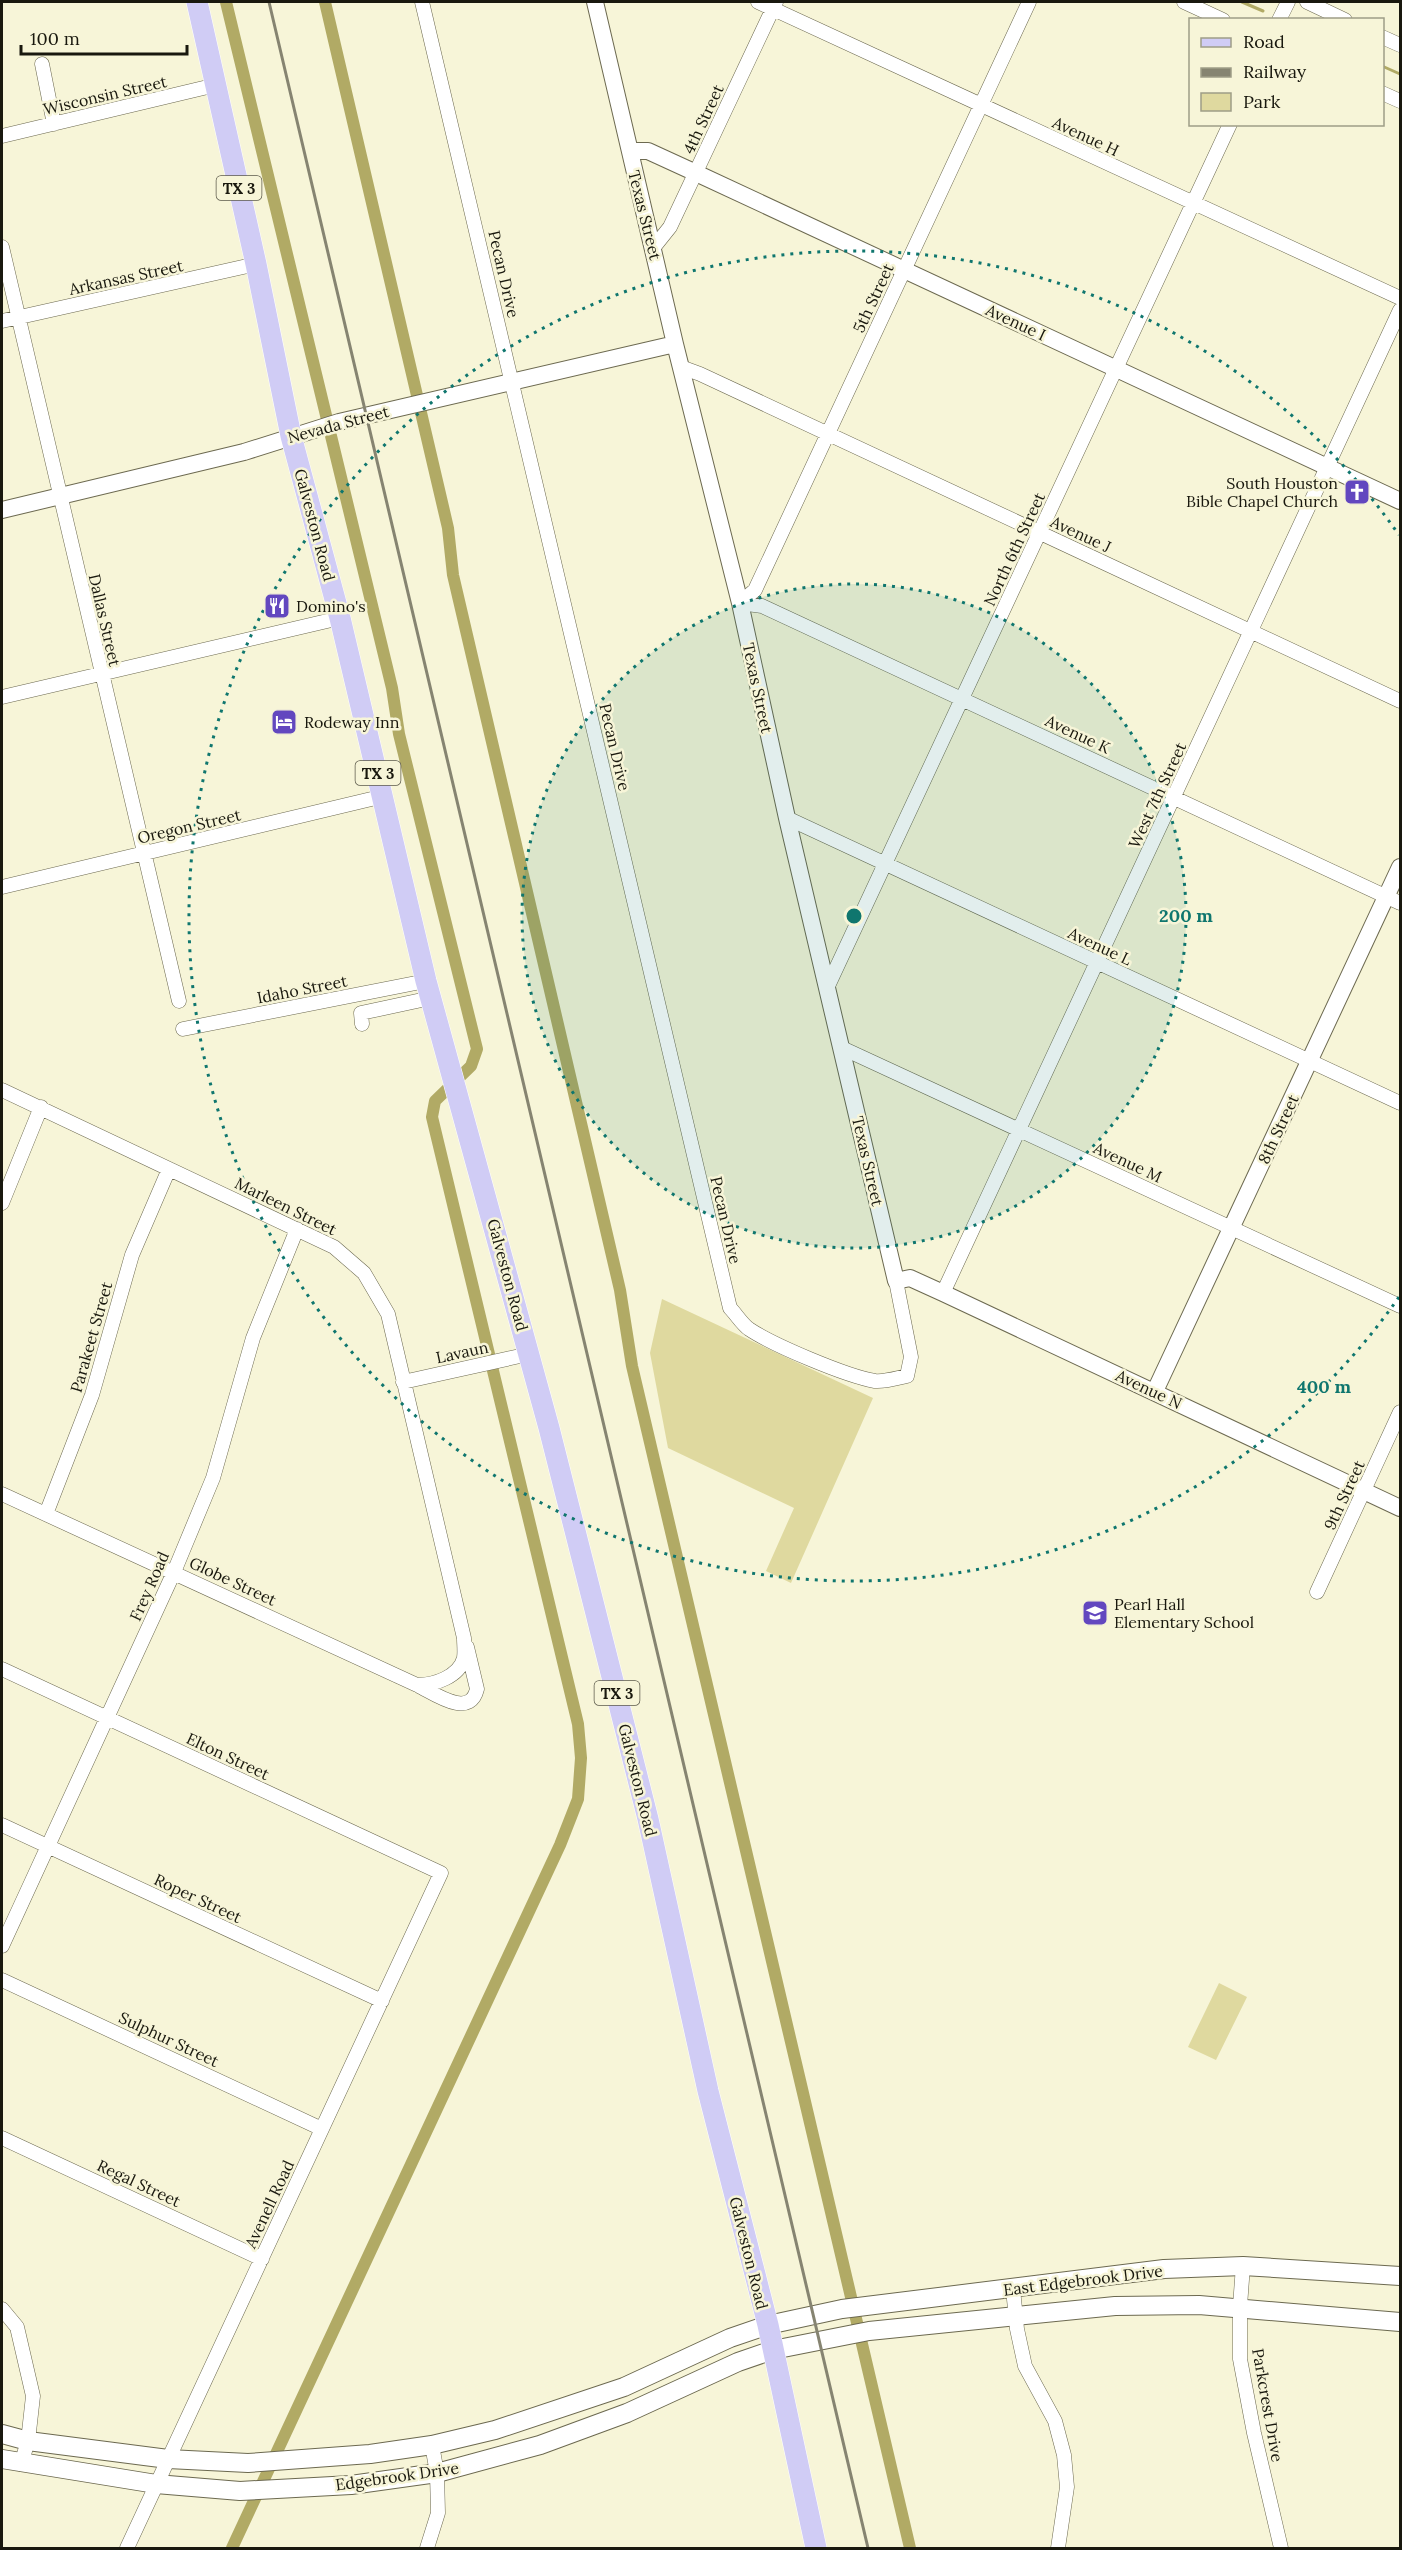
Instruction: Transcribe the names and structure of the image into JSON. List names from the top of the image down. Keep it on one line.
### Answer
{"streets":{"main road":["TX 3","Galveston Road","East Edgebrook Drive","Edgebrook Drive"],"street":["Wisconsin Street","4th Street","Avenue H","Texas Street","Pecan Drive","Arkansas Street","5th Street","Avenue I","Nevada Street","Avenue J","North 6th Street","Dallas Street","Avenue K","West 7th Street","Oregon Street","Avenue L","Idaho Street","8th Street","Avenue M","Marleen Street","Parakeet Street","Lavaun","Avenue N","9th Street","Globe Street","Frey Road","Elton Street","Roper Street","Sulphur Street","Regal Street","Avenell Road","Parkcrest Drive"]},"crossings":[["Wisconsin Street","Galveston Road"],["4th Street","Avenue H"],["4th Street","Texas Street"],["4th Street","Avenue I"],["Avenue H","5th Street"],["Avenue H","North 6th Street"],["Texas Street","Pecan Drive"],["Texas Street","5th Street"],["Texas Street","Avenue I"],["Texas Street","Nevada Street"],["Texas Street","Avenue J"],["Texas Street","North 6th Street"],["Texas Street","Avenue K"],["Texas Street","Avenue L"],["Texas Street","Avenue M"],["Texas Street","Avenue N"],["Pecan Drive","Nevada Street"],["Arkansas Street","Galveston Road"],["Arkansas Street","Dallas Street"],["5th Street","Avenue I"],["5th Street","Avenue J"],["5th Street","Avenue K"],["Avenue I","North 6th Street"],["Avenue I","West 7th Street"],["Nevada Street","Galveston Road"],["Nevada Street","Dallas Street"],["Galveston Road","Oregon Street"],["Galveston Road","Idaho Street"],["Galveston Road","Lavaun"],["Galveston Road","East Edgebrook Drive"],["Galveston Road","Edgebrook Drive"],["Avenue J","North 6th Street"],["Avenue J","West 7th Street"],["North 6th Street","Avenue K"],["North 6th Street","Avenue L"],["Dallas Street","Oregon Street"],["Avenue K","West 7th Street"],["Avenue K","8th Street"],["West 7th Street","Avenue L"],["West 7th Street","Avenue M"],["West 7th Street","Avenue N"],["Avenue L","8th Street"],["8th Street","Avenue M"],["8th Street","Avenue N"],["Marleen Street","Parakeet Street"],["Marleen Street","Lavaun"],["Marleen Street","Globe Street"],["Marleen Street","Frey Road"],["Parakeet Street","Globe Street"],["Avenue N","9th Street"],["Globe Street","Frey Road"],["Frey Road","Elton Street"],["Frey Road","Roper Street"],["Elton Street","Avenell Road"],["Roper Street","Avenell Road"],["Sulphur Street","Avenell Road"],["Regal Street","Avenell Road"],["Avenell Road","Edgebrook Drive"],["East Edgebrook Drive","Parkcrest Drive"],["East Edgebrook Drive","Edgebrook Drive"]],"places":{"church":["South Houston Bible Chapel Church"],"restaurant":["Domino's"],"hotel":["Rodeway Inn"],"school or university":["Pearl Hall Elementary School"]},"legend":["Road","Railway","Park"],"scale_bar":"100 m","rings":["200 m","400 m"]}
